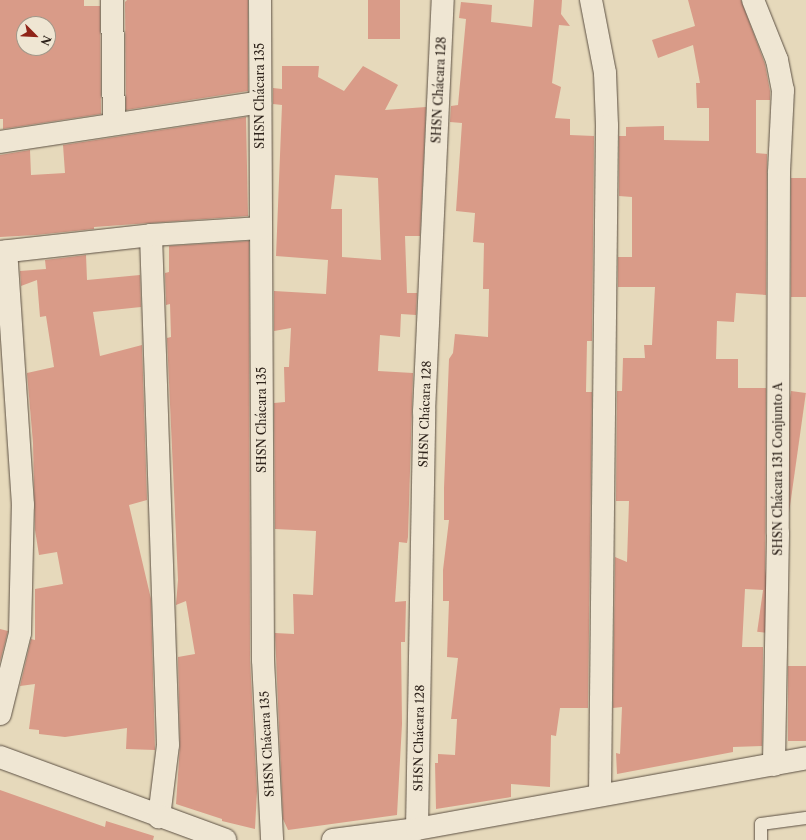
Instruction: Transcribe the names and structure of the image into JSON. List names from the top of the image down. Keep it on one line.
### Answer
{"streets":{"street":["SHSN Chácara 128","SHSN Chácara 135","SHSN Chácara 131 Conjunto A"]},"north":"bottom right"}
